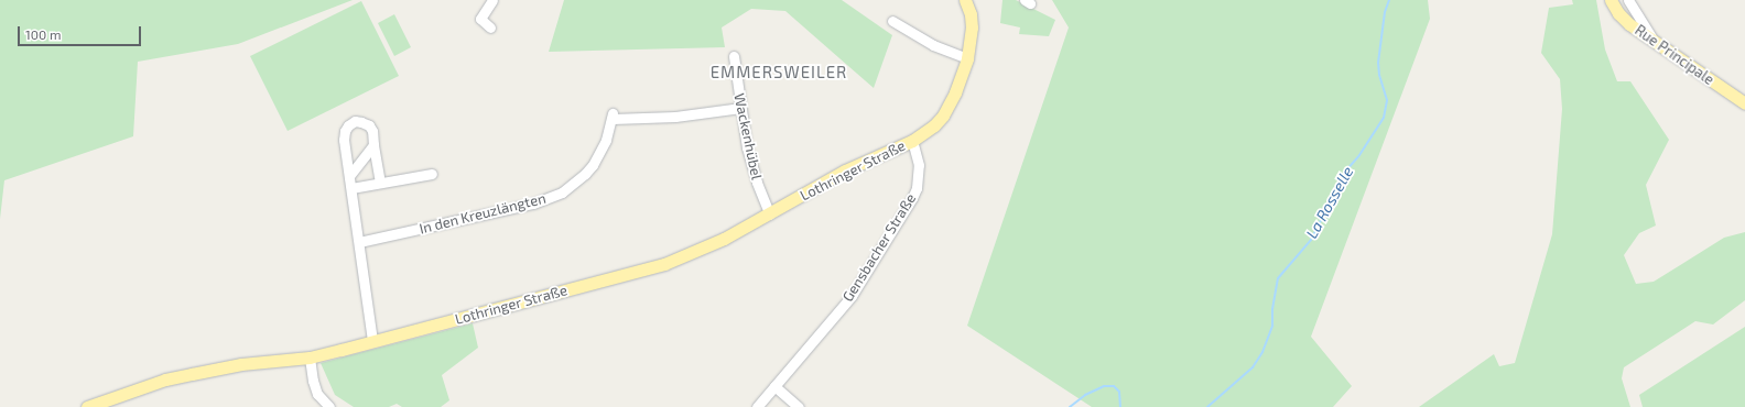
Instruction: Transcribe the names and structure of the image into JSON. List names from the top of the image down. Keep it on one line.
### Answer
{"streets":{"main road":["Rue Principale","Lothringer Straße"],"street":["Wackenhübel","In den Kreuzlängten","Gensbacher Straße"]},"crossings":[["Wackenhübel","Lothringer Straße"],["Wackenhübel","In den Kreuzlängten"],["Lothringer Straße","Gensbacher Straße"]],"districts":["EMMERSWEILER"],"water":["La Rosselle"],"scale_bar":"100 m"}
